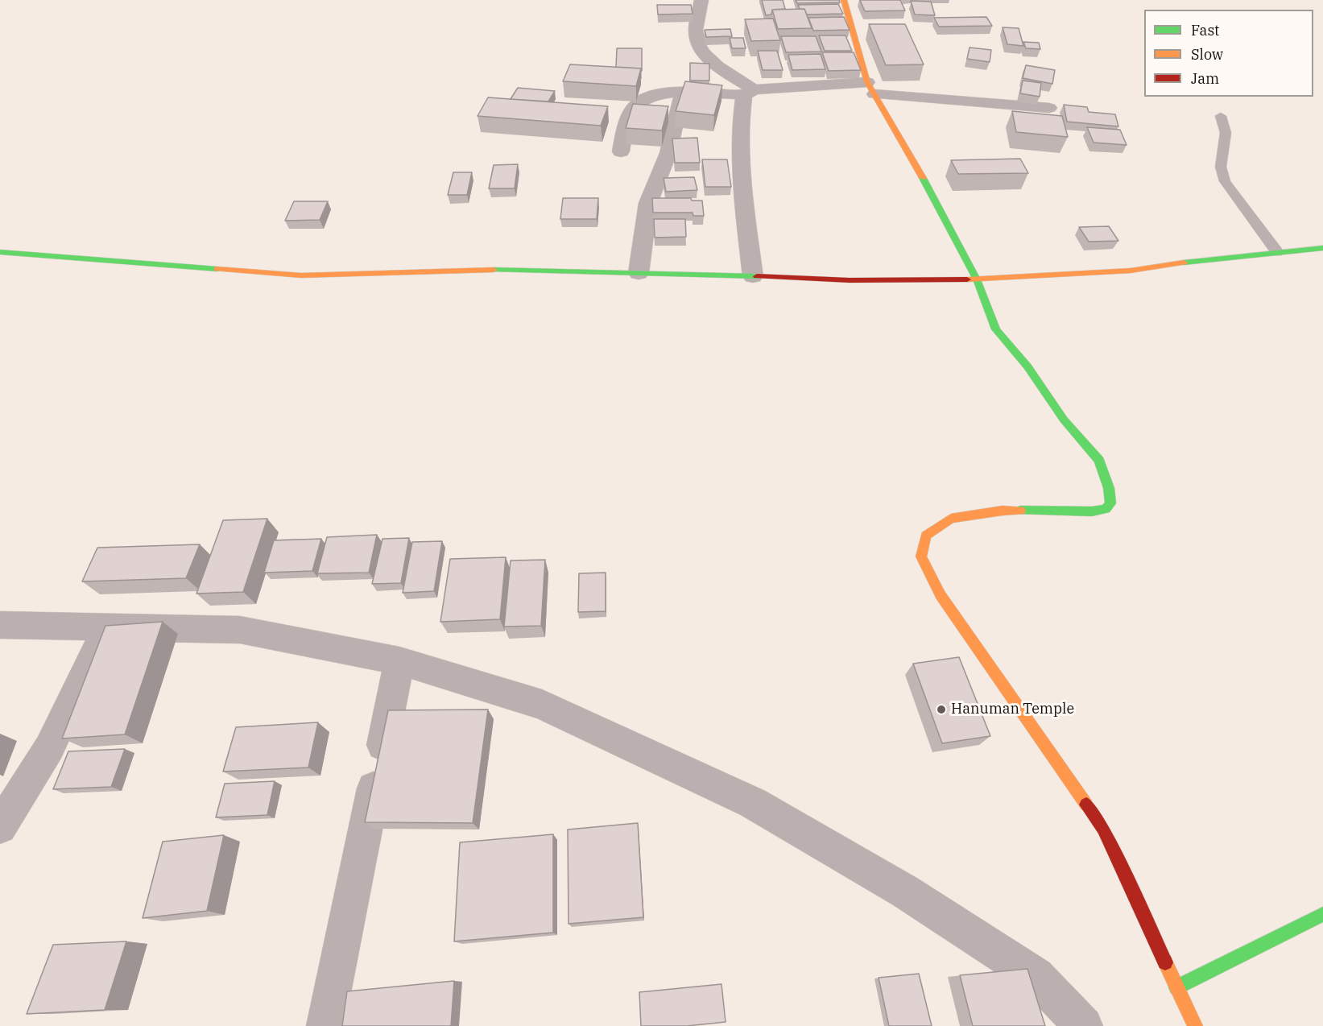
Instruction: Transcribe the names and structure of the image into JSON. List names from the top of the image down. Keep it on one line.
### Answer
{"places":["Hanuman Temple"],"legend":["Fast","Slow","Jam"]}
